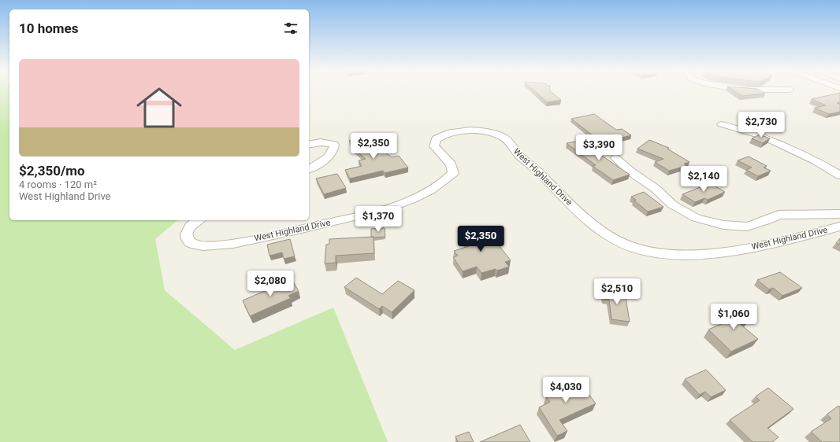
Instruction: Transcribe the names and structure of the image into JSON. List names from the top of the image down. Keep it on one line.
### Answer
{"streets":{"street":["West Highland Drive"]},"page":{"heading":"10 homes","list":[{"name":"$2,350/mo","note":"4 rooms · 120 m² · West Highland Drive"}],"price":["$2,730","$2,350","$3,390","$2,140","$1,370","$2,350","$2,080","$2,510","$1,060","$4,030"]}}
